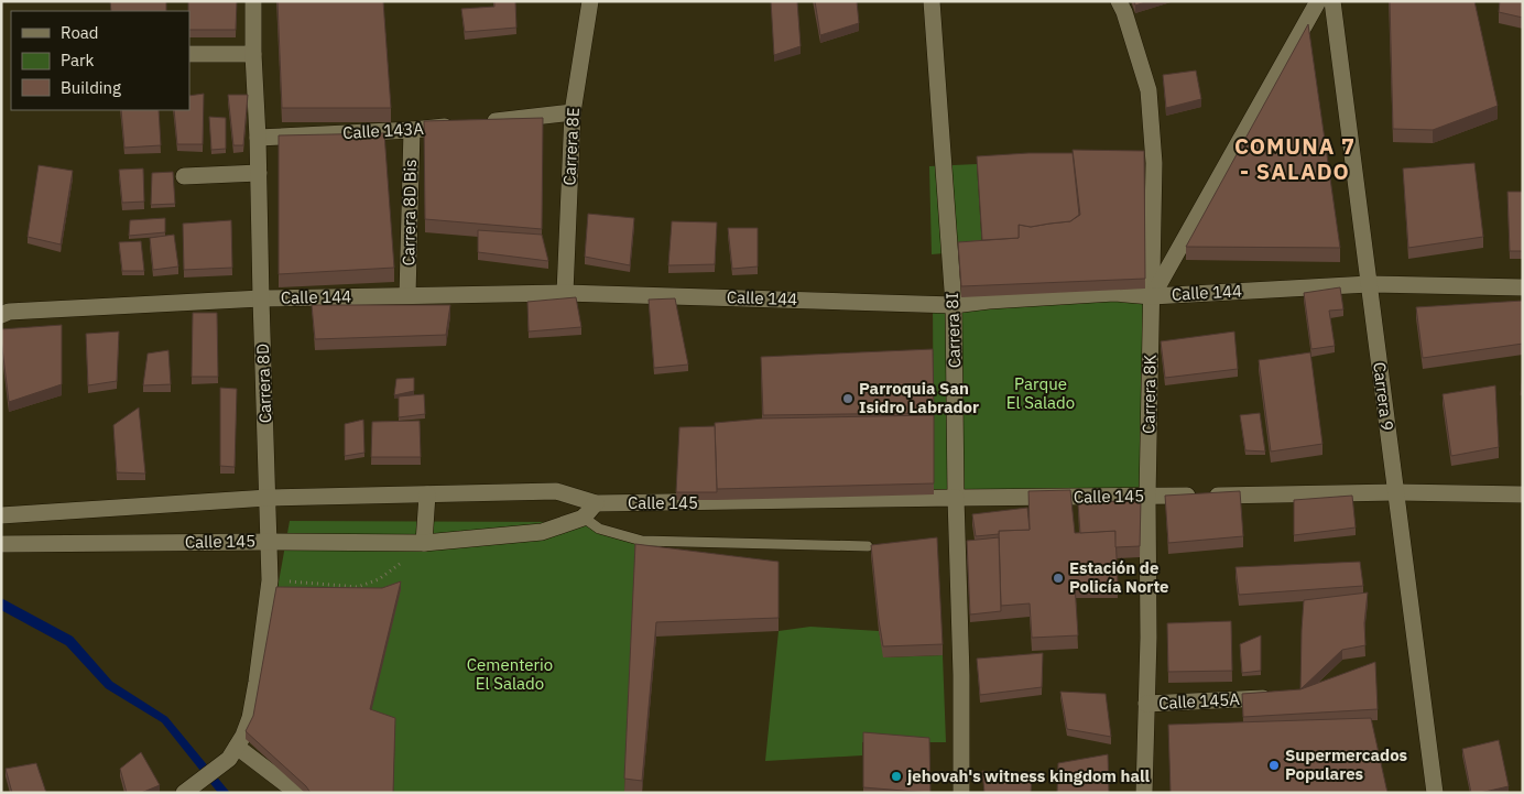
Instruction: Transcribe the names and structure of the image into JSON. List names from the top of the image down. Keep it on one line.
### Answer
{"streets":{"street":["Calle 143A","Carrera 8E","Carrera 8D Bis","Calle 144","Carrera 8I","Carrera 8D","Carrera 8K","Carrera 9","Calle 145","Calle 145A"]},"crossings":[["Calle 143A","Carrera 8E"],["Calle 143A","Carrera 8D Bis"],["Calle 143A","Carrera 8D"],["Carrera 8E","Calle 144"],["Carrera 8D Bis","Calle 144"],["Calle 144","Carrera 8I"],["Calle 144","Carrera 8D"],["Calle 144","Carrera 8K"],["Calle 144","Carrera 9"],["Carrera 8I","Calle 145"],["Carrera 8D","Calle 145"],["Carrera 8K","Calle 145"],["Carrera 8K","Calle 145A"],["Carrera 9","Calle 145"]],"districts":["COMUNA 7 - SALADO"],"parks":["Parque El Salado","Cementerio El Salado"],"places":["Parroquia San Isidro Labrador","Estación de Policía Norte","Supermercados Populares","jehovah's witness kingdom hall"],"legend":["Road","Park","Building"]}
